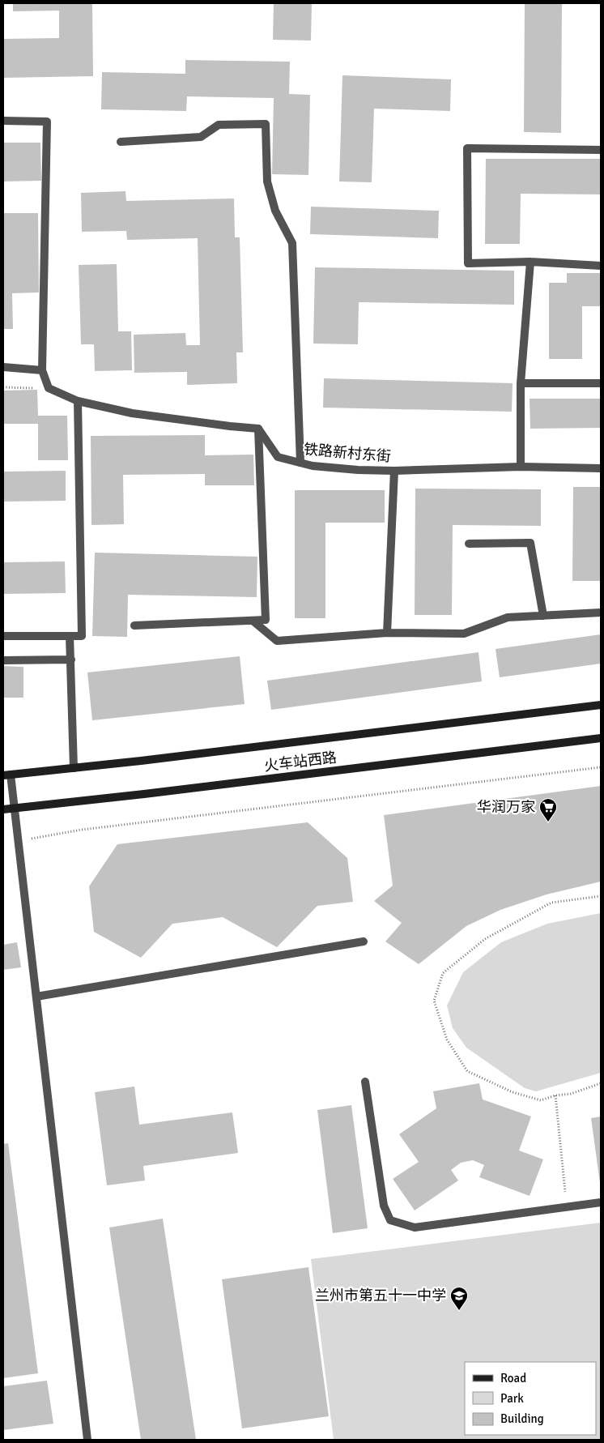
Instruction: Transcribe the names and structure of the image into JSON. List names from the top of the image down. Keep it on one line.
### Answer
{"streets":{"main road":["火车站西路"],"street":["铁路新村东街"]},"places":{"supermarket":["华润万家"],"school or university":["兰州市第五十一中学"]},"legend":["Road","Park","Building"]}
